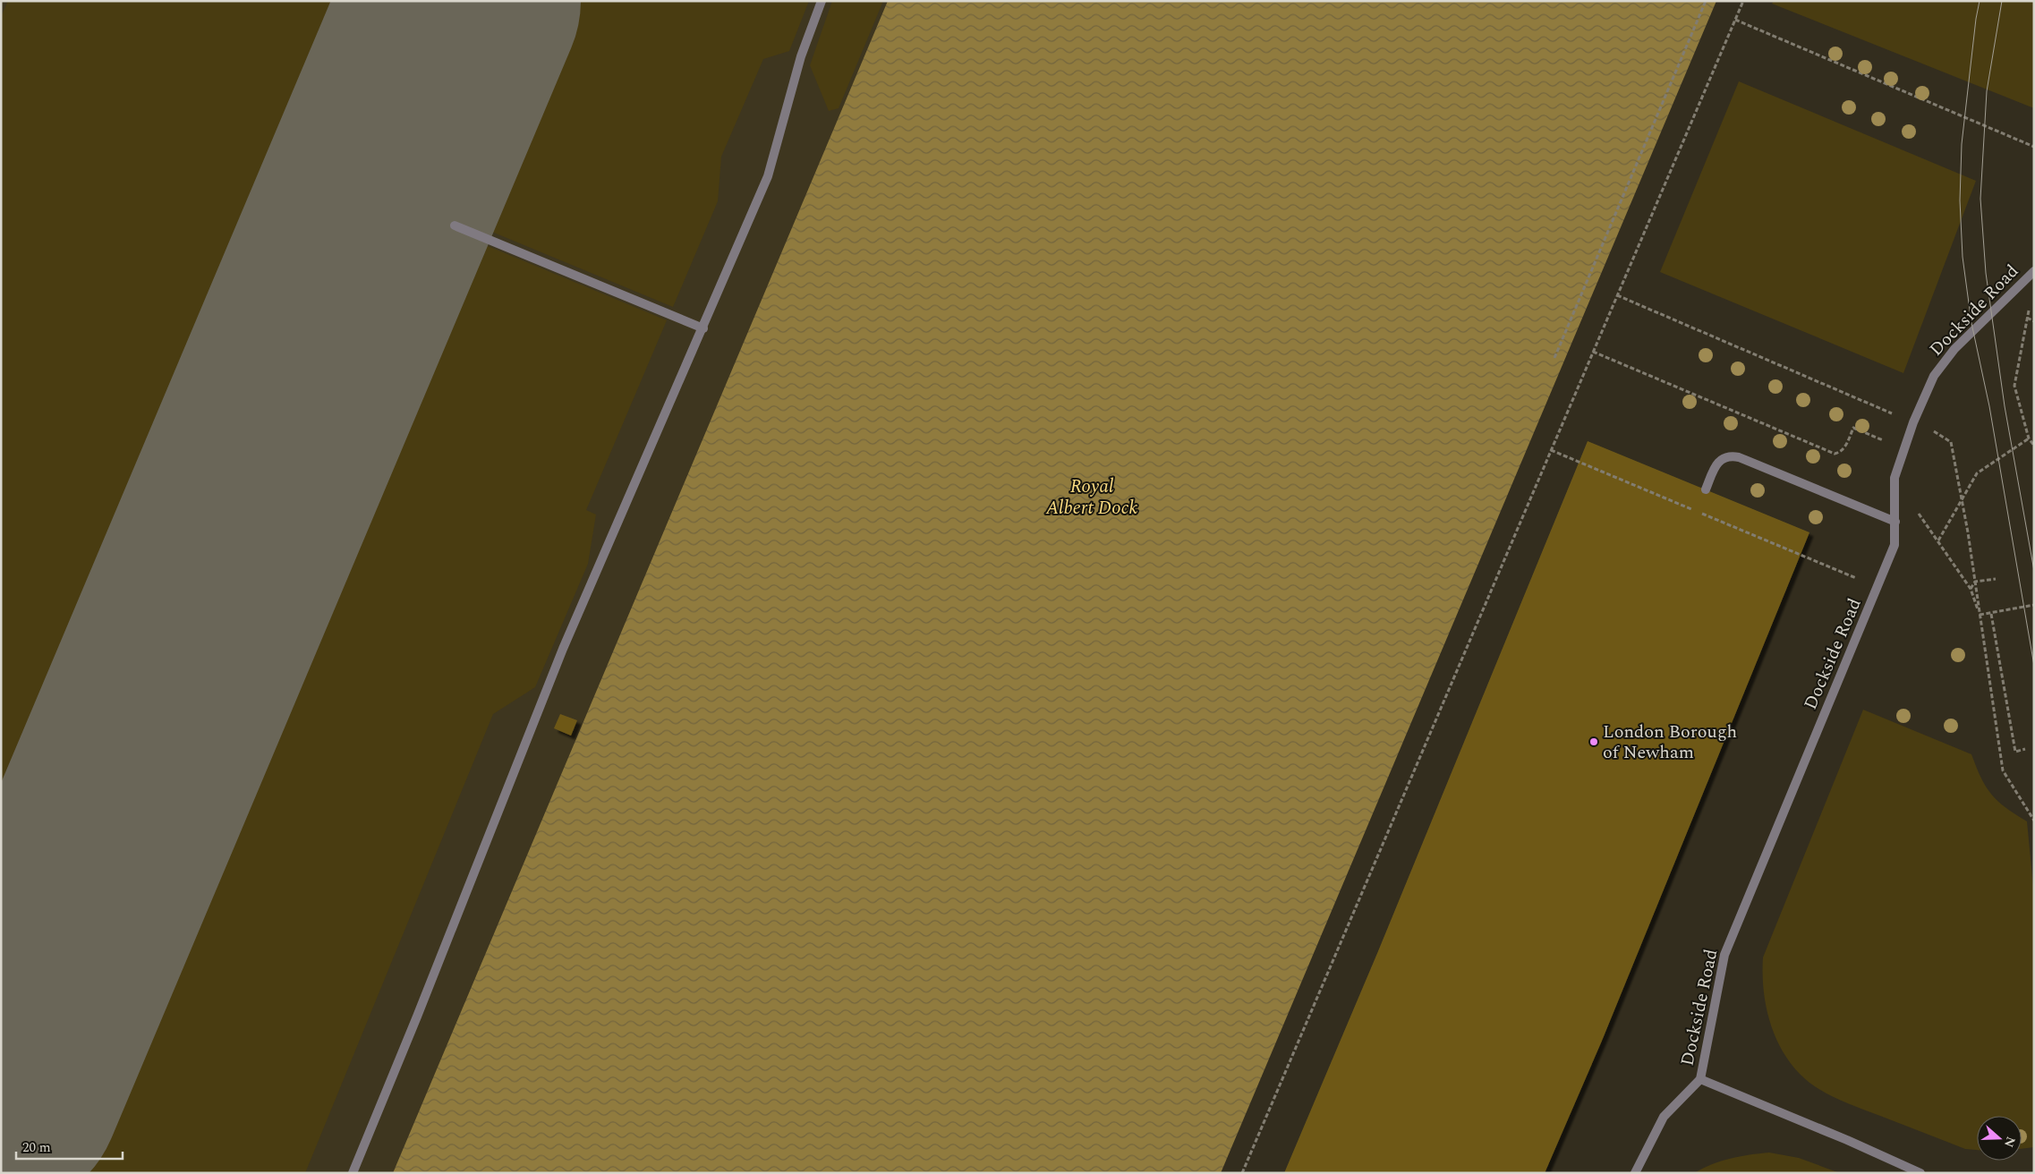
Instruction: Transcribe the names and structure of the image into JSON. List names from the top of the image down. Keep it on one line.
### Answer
{"streets":{"street":["Dockside Road"]},"water":["Royal Albert Dock"],"places":["London Borough of Newham"],"scale_bar":"20 m","north":"right"}
